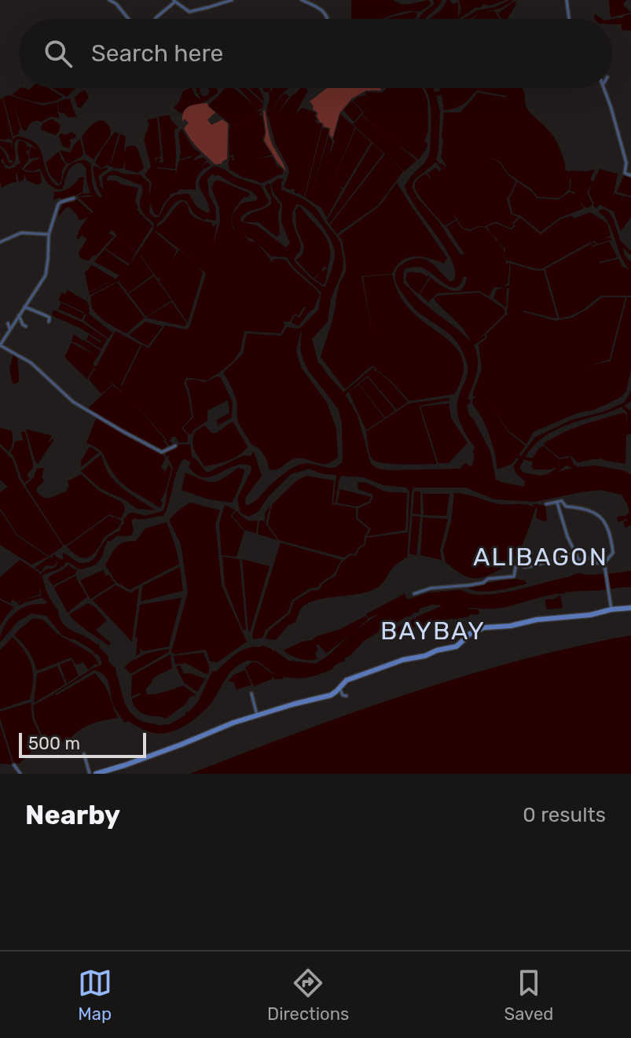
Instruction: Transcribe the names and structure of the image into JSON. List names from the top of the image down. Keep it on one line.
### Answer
{"districts":["ALIBAGON","BAYBAY"],"scale_bar":"500 m","page":{"search":"Search here","scale":"500 m","heading":["Nearby","0 results"],"nav":["Map","Directions","Saved"]}}
